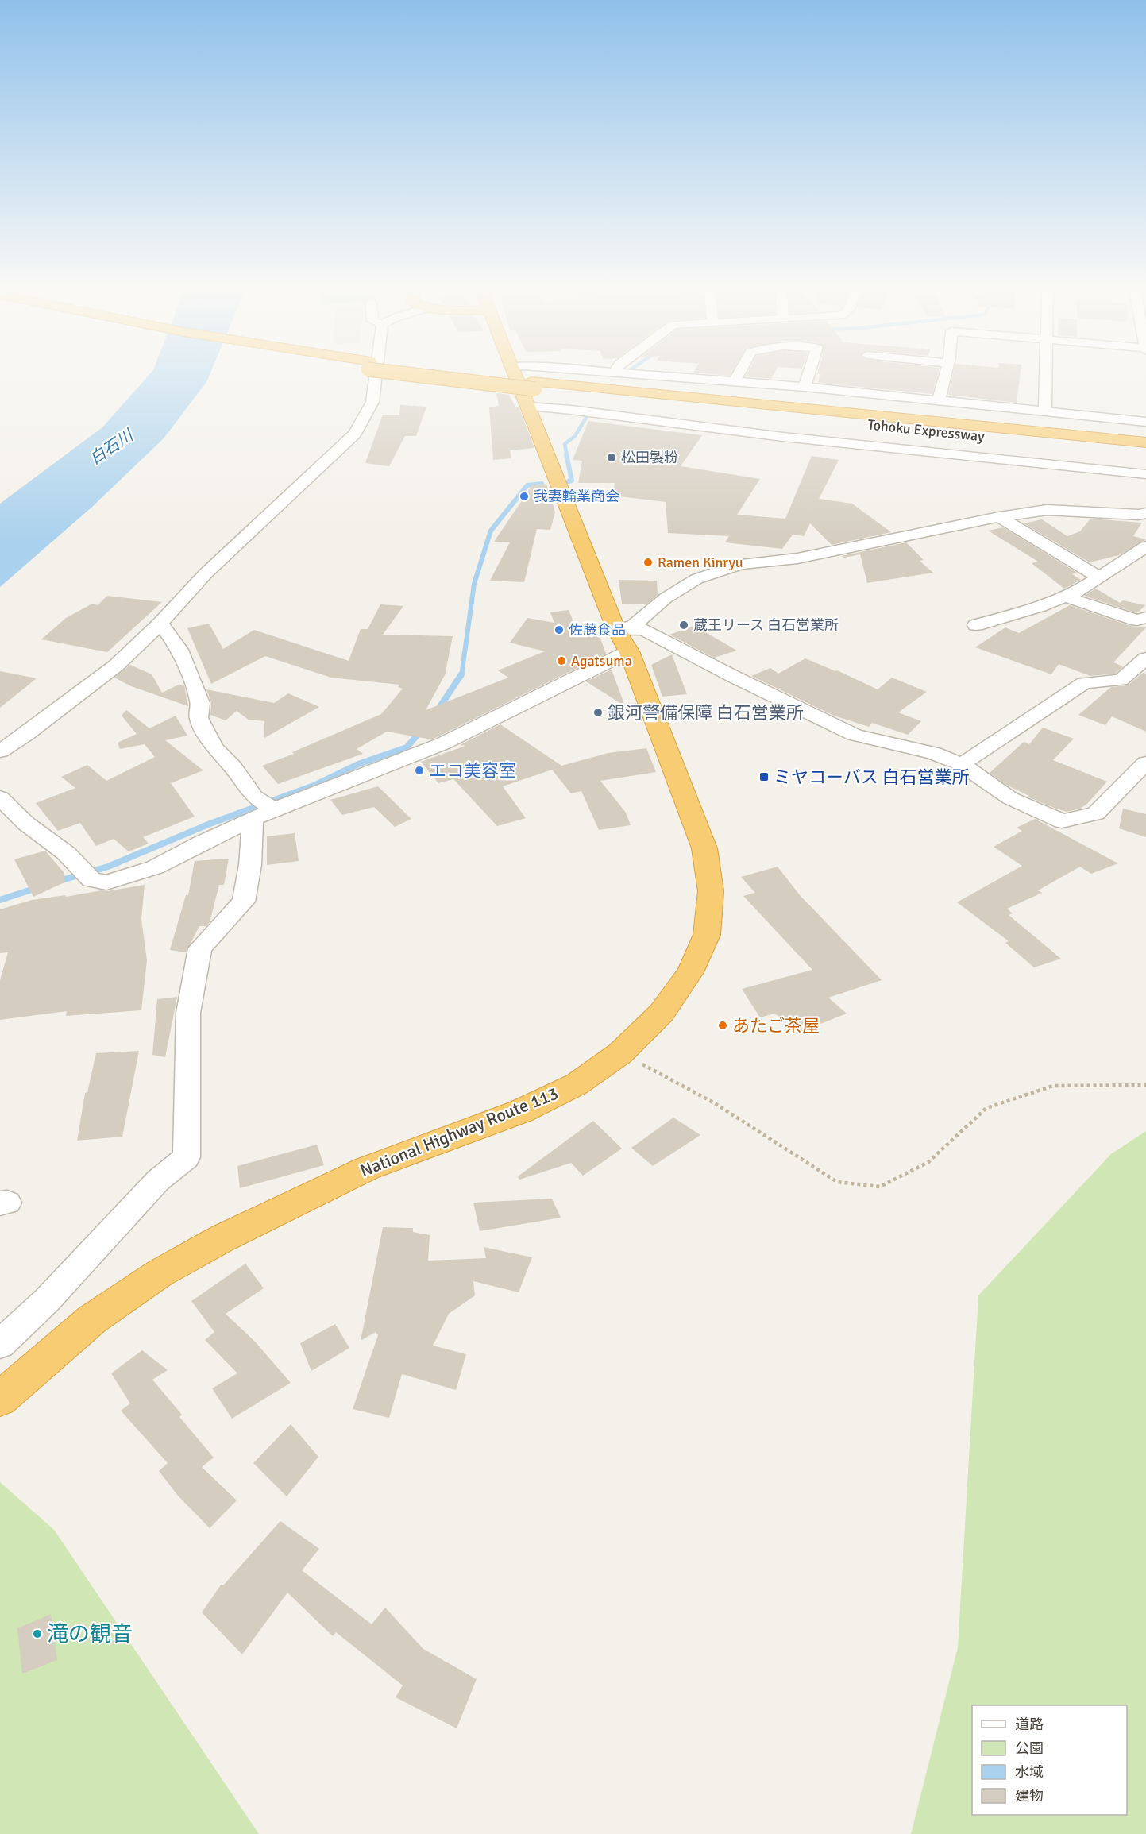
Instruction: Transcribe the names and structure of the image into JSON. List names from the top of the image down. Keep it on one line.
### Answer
{"streets":{"highway":["Tohoku Expressway","National Highway Route 113"]},"crossings":[["Tohoku Expressway","National Highway Route 113"]],"water":["白石川"],"places":{"other":["松田製粉","我妻輪業商会","Ramen Kinryu","蔵王リース 白石営業所","佐藤食品","Agatsuma","銀河警備保障 白石営業所","エコ美容室","あたご茶屋","滝の観音"],"transit":["ミヤコーバス 白石営業所"]},"legend":["道路","公園","水域","建物"]}
